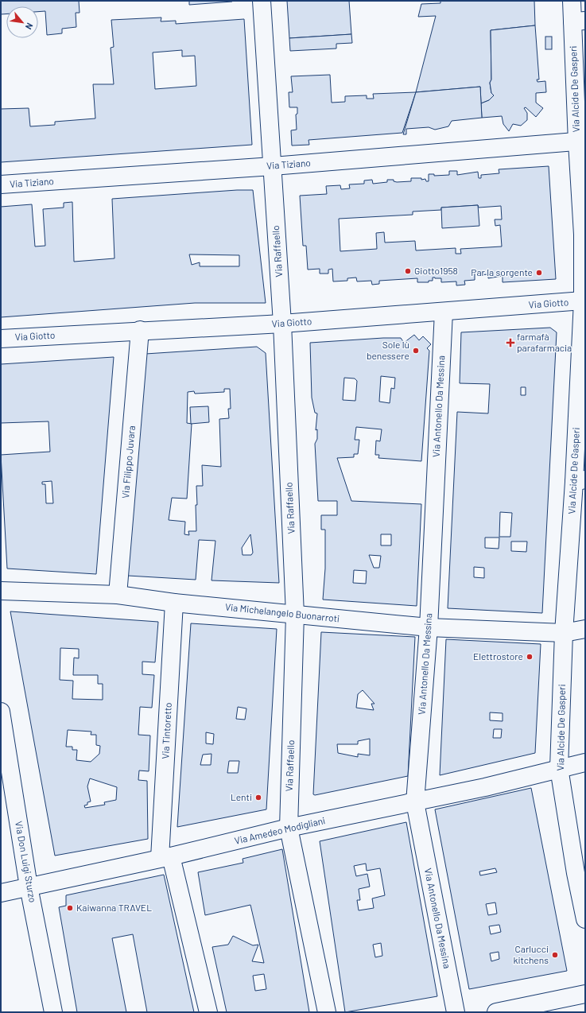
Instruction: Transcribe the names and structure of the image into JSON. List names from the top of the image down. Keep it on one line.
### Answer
{"streets":{"street":["Via Alcide De Gasperi","Via Tiziano","Via Raffaello","Via Giotto","Via Antonello Da Messina","Via Filippo Juvara","Via Michelangelo Buonarroti","Via Tintoretto","Via Amedeo Modigliani","Via Don Luigi Sturzo"]},"crossings":[["Via Alcide De Gasperi","Via Tiziano"],["Via Alcide De Gasperi","Via Giotto"],["Via Alcide De Gasperi","Via Michelangelo Buonarroti"],["Via Alcide De Gasperi","Via Amedeo Modigliani"],["Via Tiziano","Via Raffaello"],["Via Raffaello","Via Giotto"],["Via Raffaello","Via Michelangelo Buonarroti"],["Via Raffaello","Via Amedeo Modigliani"],["Via Giotto","Via Antonello Da Messina"],["Via Giotto","Via Filippo Juvara"],["Via Antonello Da Messina","Via Michelangelo Buonarroti"],["Via Antonello Da Messina","Via Amedeo Modigliani"],["Via Filippo Juvara","Via Michelangelo Buonarroti"],["Via Michelangelo Buonarroti","Via Tintoretto"],["Via Tintoretto","Via Amedeo Modigliani"],["Via Amedeo Modigliani","Via Don Luigi Sturzo"]],"places":{"other":["Giotto1958","Par la sorgente","Sole lù benessere","Elettrostore","Lenti","Kaiwanna TRAVEL","Carlucci kitchens"],"health":["farmafà parafarmacia"]},"north":"bottom right"}
